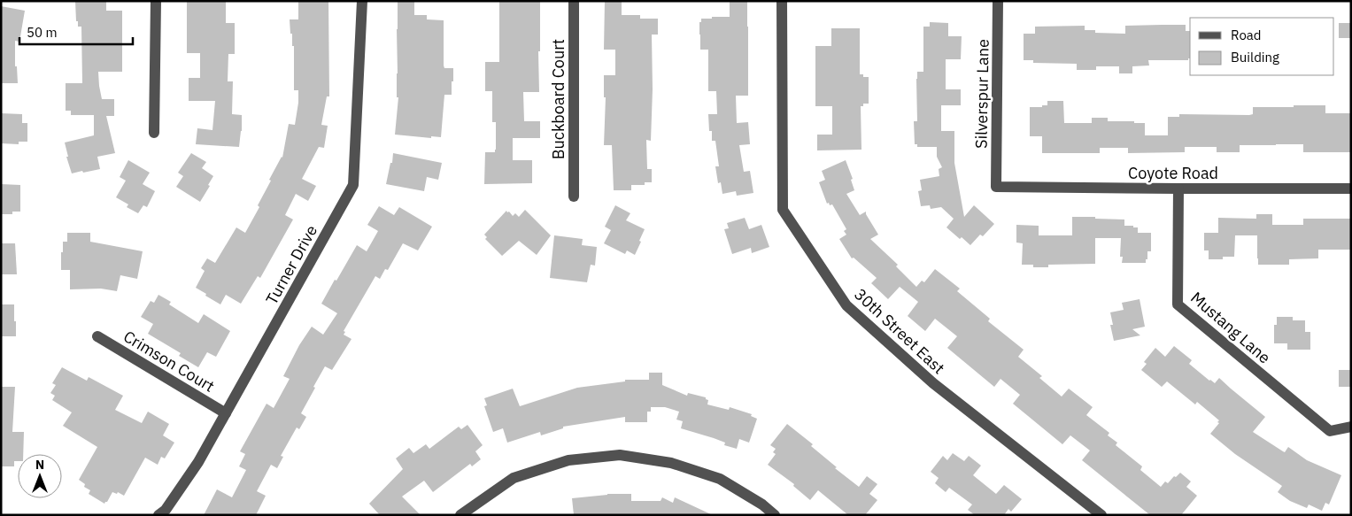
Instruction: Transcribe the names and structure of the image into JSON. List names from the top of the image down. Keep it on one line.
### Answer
{"streets":{"street":["Silverspur Lane","Buckboard Court","Coyote Road","Turner Drive","Mustang Lane","30th Street East","Crimson Court"]},"crossings":[["Silverspur Lane","Coyote Road"],["Coyote Road","Mustang Lane"],["Turner Drive","Crimson Court"]],"legend":["Road","Building"],"scale_bar":"50 m","north":"top"}
